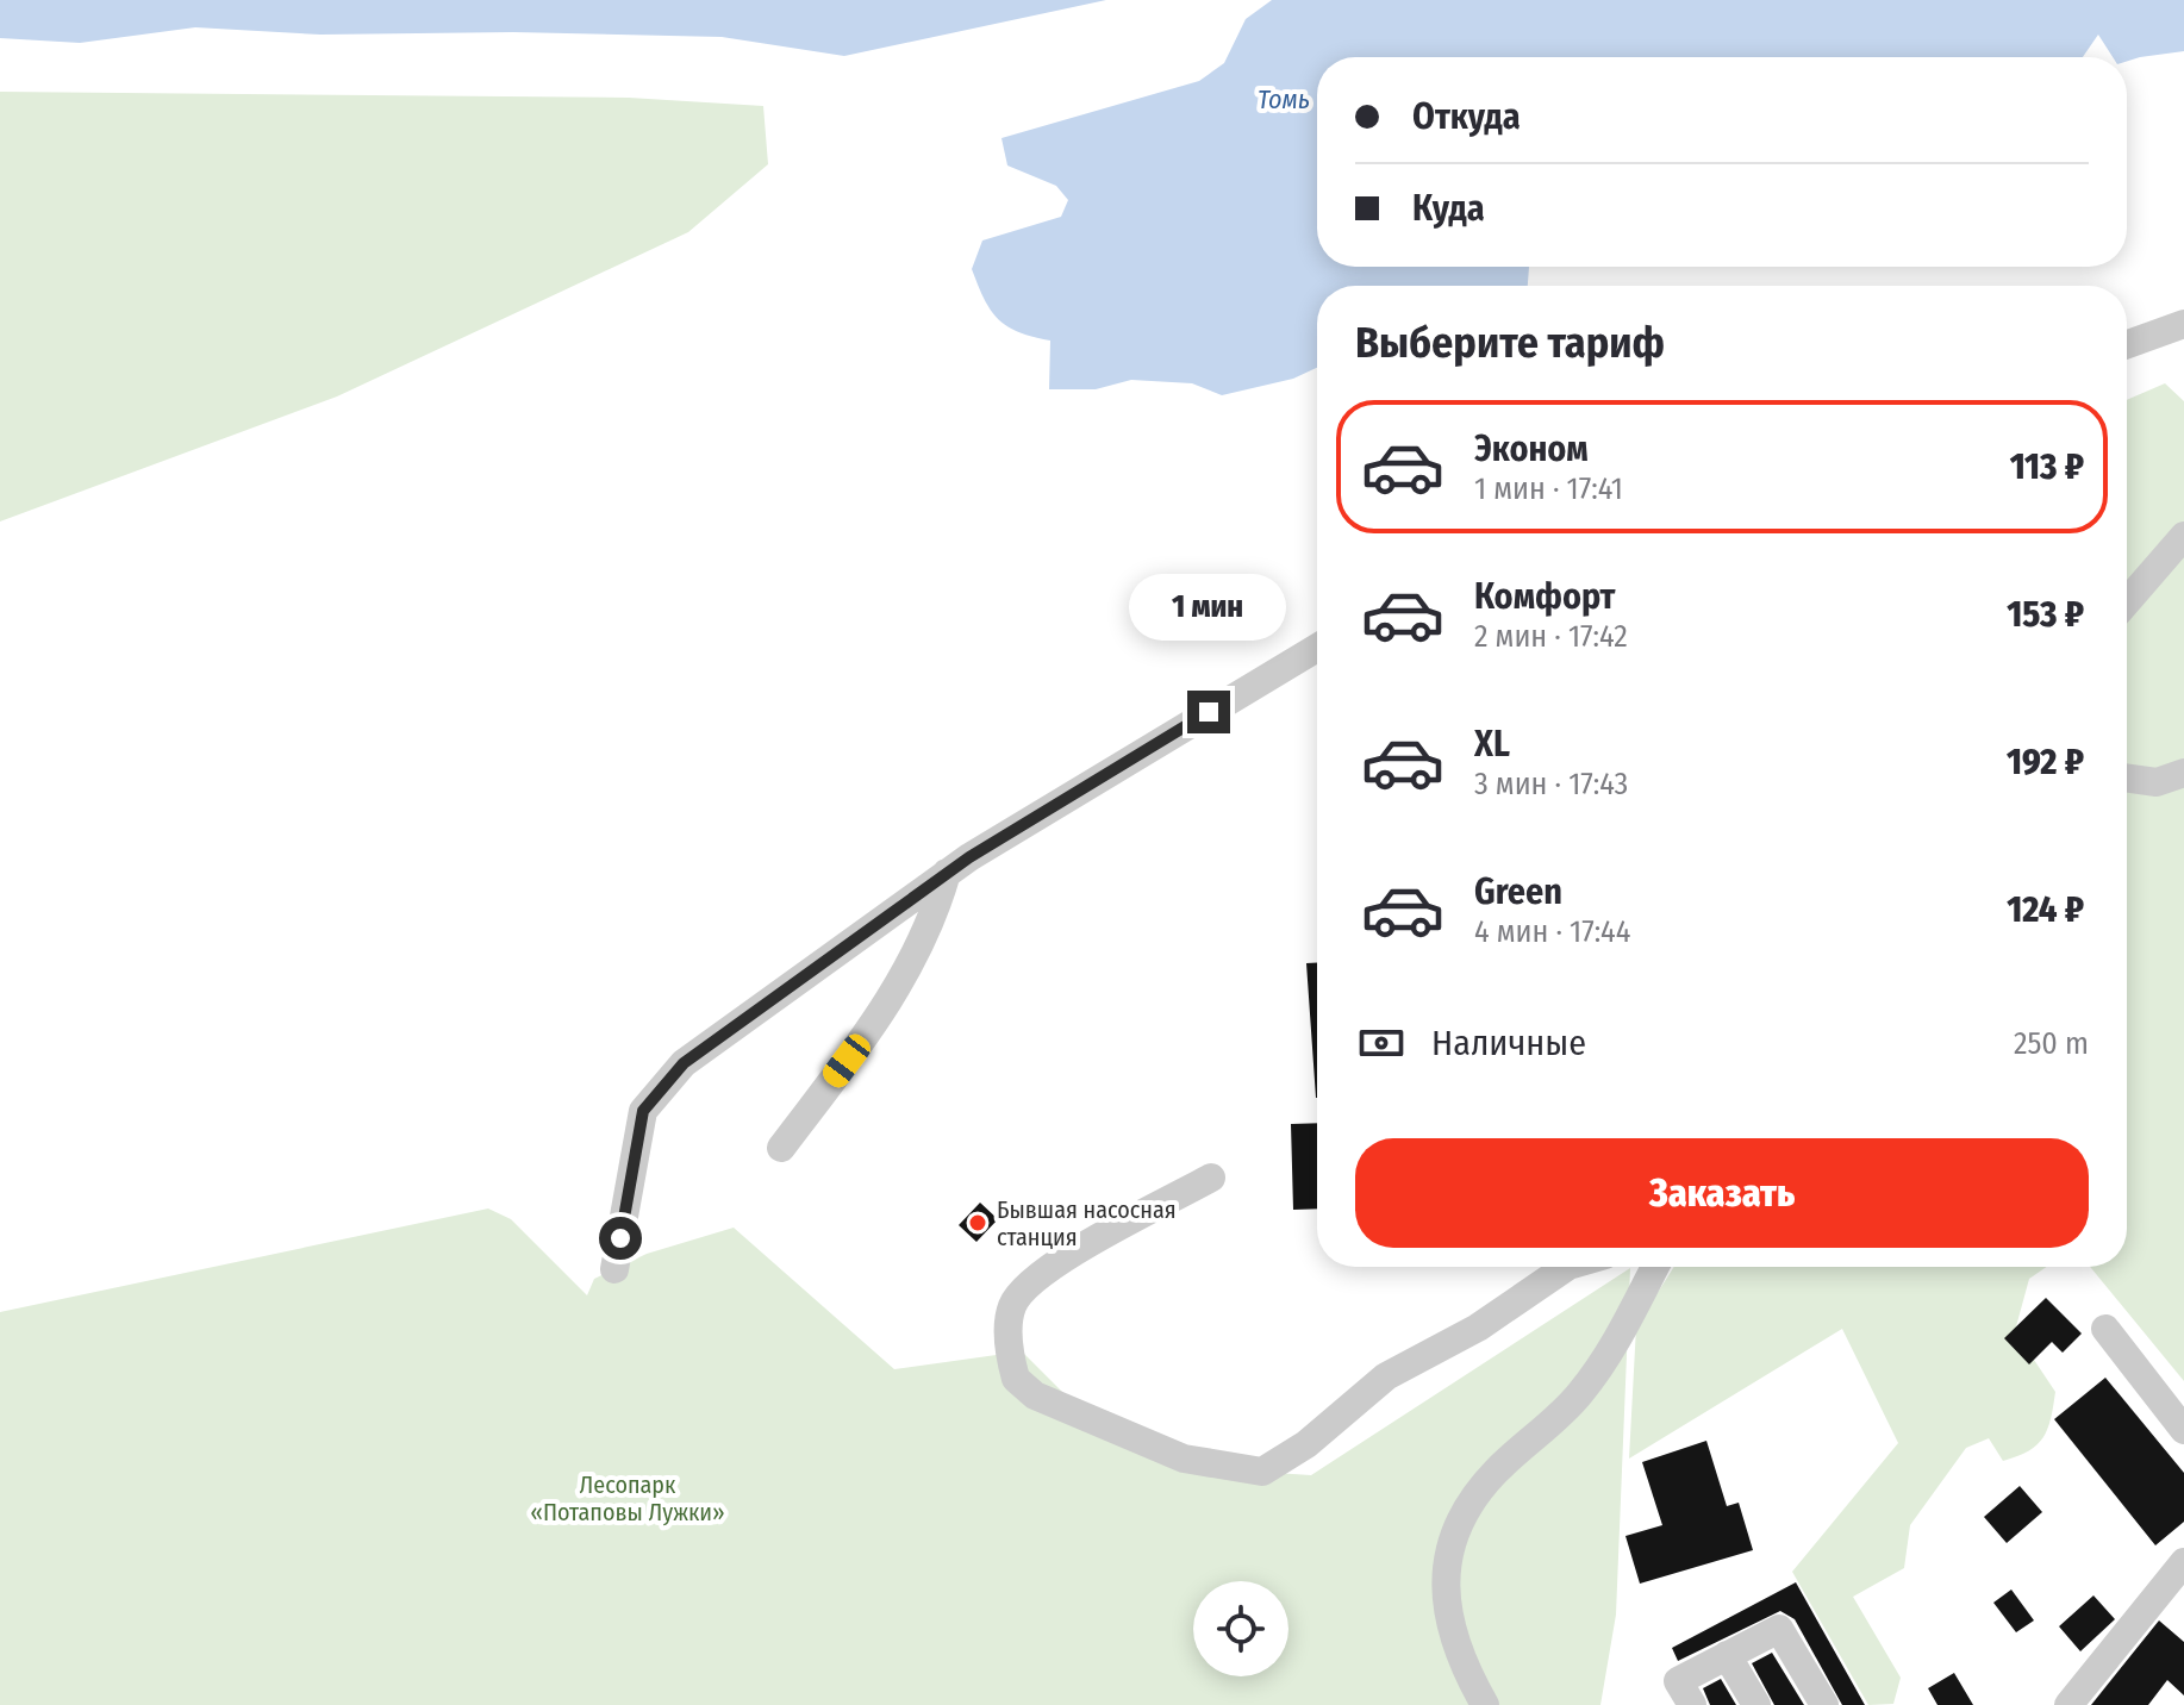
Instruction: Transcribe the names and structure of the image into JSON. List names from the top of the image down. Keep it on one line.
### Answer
{"water":["Томь"],"parks":["Лесопарк «Потаповы Лужки»"],"places":["Бывшая насосная станция"],"page":{"banner":["Откуда","Куда"],"heading":"Выберите тариф","list":[{"name":"Эконом","note":"1 мин · 17:41","value":"113 ₽"},{"name":"Комфорт","note":"2 мин · 17:42","value":"153 ₽"},{"name":"XL","note":"3 мин · 17:43","value":"192 ₽"},{"name":"Green","note":"4 мин · 17:44","value":"124 ₽"}],"bubble":"1 мин","pay":["Наличные","250 m"],"buttons":"Заказать"}}
